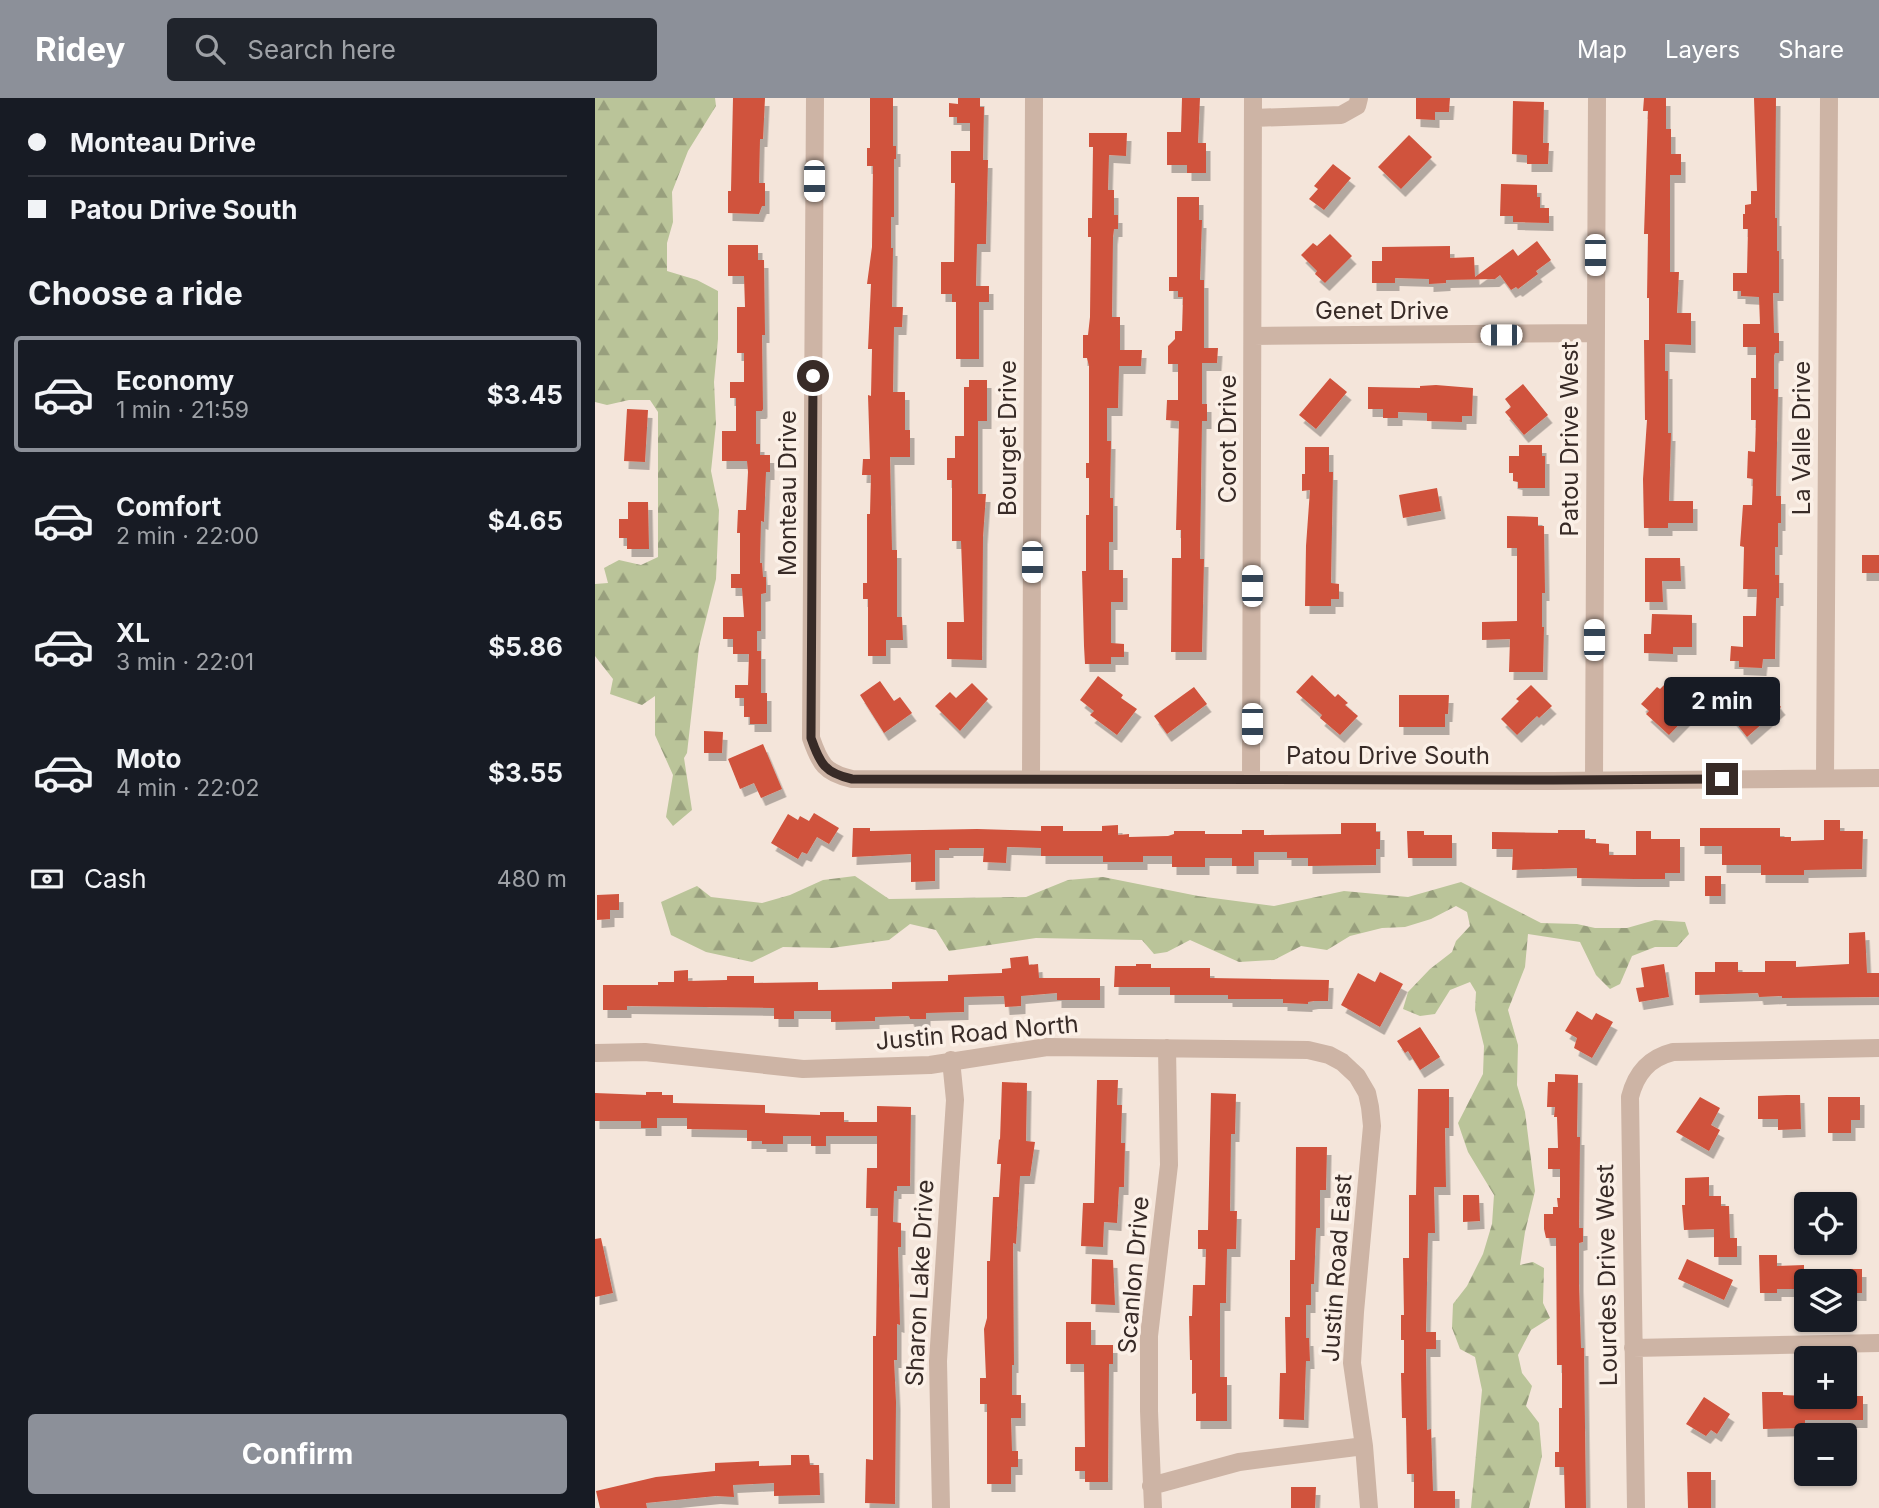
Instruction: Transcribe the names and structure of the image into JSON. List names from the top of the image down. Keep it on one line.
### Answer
{"streets":{"street":["Genet Drive","Bourget Drive","La Valle Drive","Corot Drive","Patou Drive West","Monteau Drive","Patou Drive South","Justin Road North","Justin Road East","Scanlon Drive","Lourdes Drive West","Sharon Lake Drive"]},"crossings":[["Genet Drive","Corot Drive"],["Genet Drive","Patou Drive West"],["Bourget Drive","Patou Drive South"],["La Valle Drive","Patou Drive South"],["Corot Drive","Patou Drive South"],["Patou Drive West","Patou Drive South"],["Monteau Drive","Patou Drive South"],["Justin Road North","Justin Road East"],["Justin Road North","Scanlon Drive"],["Justin Road North","Sharon Lake Drive"]],"page":{"header":"Ridey","search":"Search here","nav":["Map","Layers","Share"],"banner":["Monteau Drive","Patou Drive South"],"heading":"Choose a ride","list":[{"name":"Economy","note":"1 min · 21:59","value":"$3.45"},{"name":"Comfort","note":"2 min · 22:00","value":"$4.65"},{"name":"XL","note":"3 min · 22:01","value":"$5.86"},{"name":"Moto","note":"4 min · 22:02","value":"$3.55"}],"bubble":"2 min","pay":["Cash","480 m"],"map_buttons":["+","−"],"buttons":"Confirm"}}
